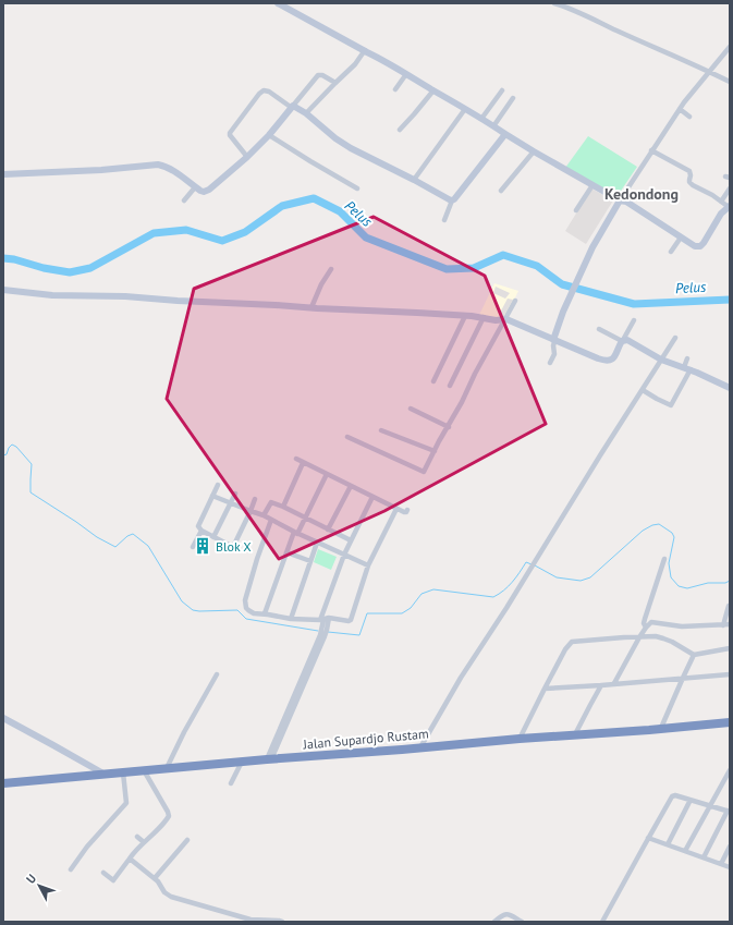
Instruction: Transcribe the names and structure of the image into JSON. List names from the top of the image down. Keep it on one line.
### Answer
{"streets":{"highway":["Jalan Supardjo Rustam"]},"districts":["Kedondong"],"water":["Pelus"],"places":{"building":["Blok X"]},"north":"top left"}
